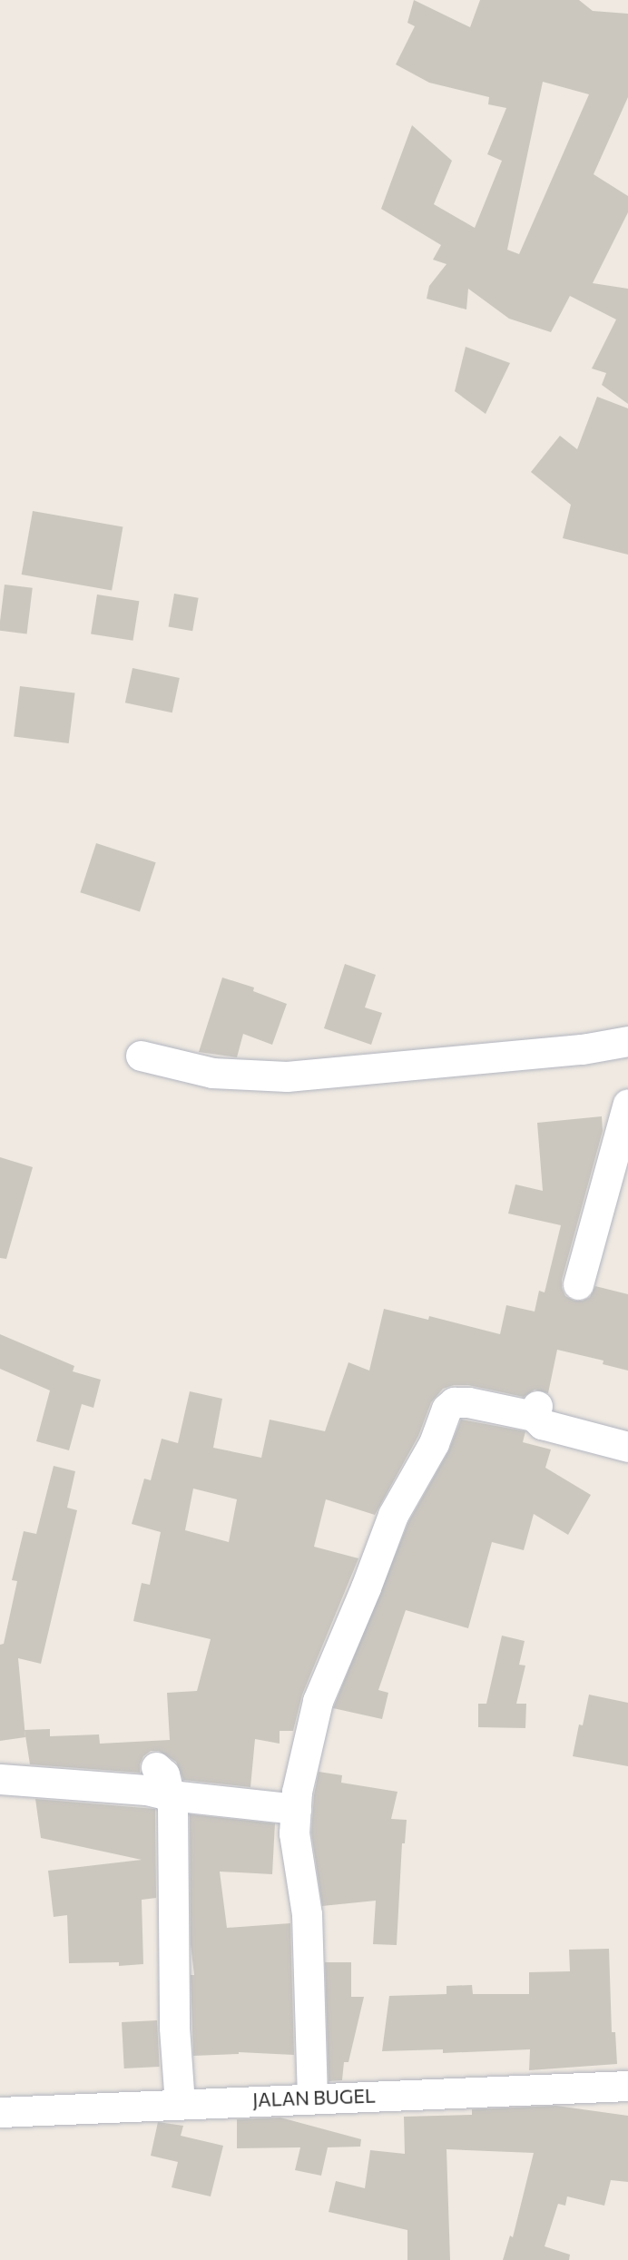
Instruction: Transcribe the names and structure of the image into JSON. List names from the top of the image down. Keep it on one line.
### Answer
{"streets":{"street":["JALAN BUGEL"]}}
